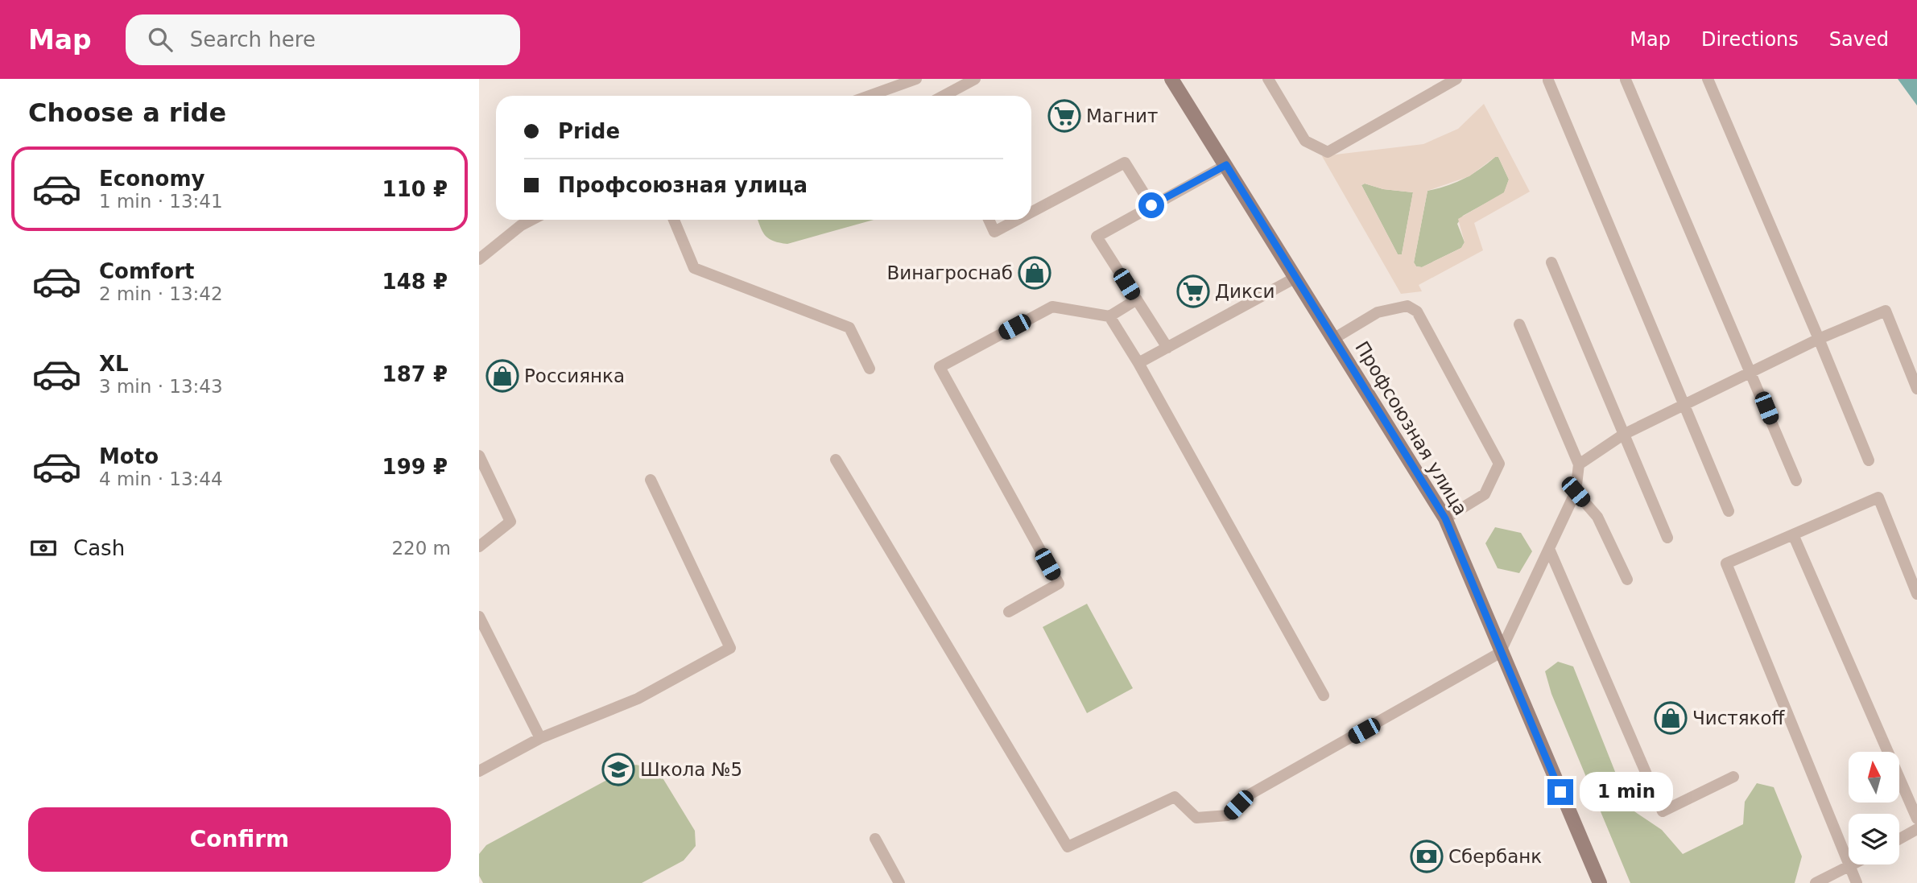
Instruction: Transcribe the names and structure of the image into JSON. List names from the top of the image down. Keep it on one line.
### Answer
{"streets":{"street":["Профсоюзная улица"]},"places":{"supermarket":["Магнит","Дикси"],"shop":["Винагроснаб","Россиянка","Чистякоff"],"school or university":["Школа №5"],"bank":["Сбербанк"]},"north":"top","page":{"header":"Map","search":"Search here","nav":["Map","Directions","Saved"],"heading":"Choose a ride","banner":["Pride","Профсоюзная улица"],"list":[{"name":"Economy","note":"1 min · 13:41","value":"110 ₽"},{"name":"Comfort","note":"2 min · 13:42","value":"148 ₽"},{"name":"XL","note":"3 min · 13:43","value":"187 ₽"},{"name":"Moto","note":"4 min · 13:44","value":"199 ₽"}],"pay":["Cash","220 m"],"bubble":"1 min","buttons":"Confirm"}}
